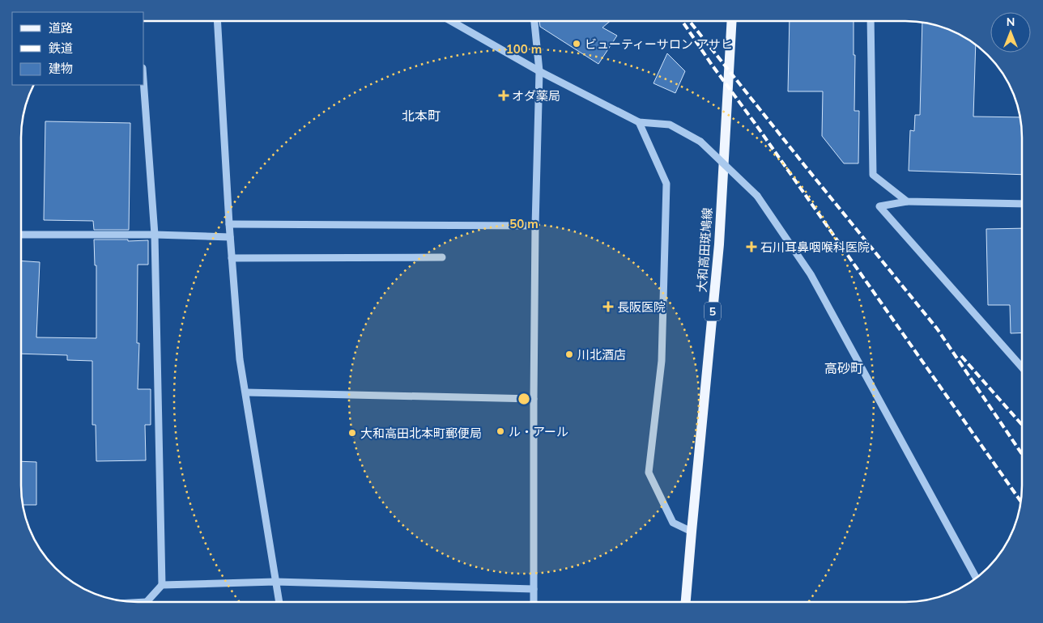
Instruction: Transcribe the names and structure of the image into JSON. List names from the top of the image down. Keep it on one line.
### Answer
{"streets":{"main road":["大和高田斑鳩線","5"]},"districts":["北本町","高砂町"],"places":{"other":["ビューティーサロン アサヒ","川北酒店","ル・アール","大和高田北本町郵便局"],"health":["オダ薬局","石川耳鼻咽喉科医院","長阪医院"]},"legend":["道路","鉄道","建物"],"north":"top","rings":["100 m","50 m"]}
